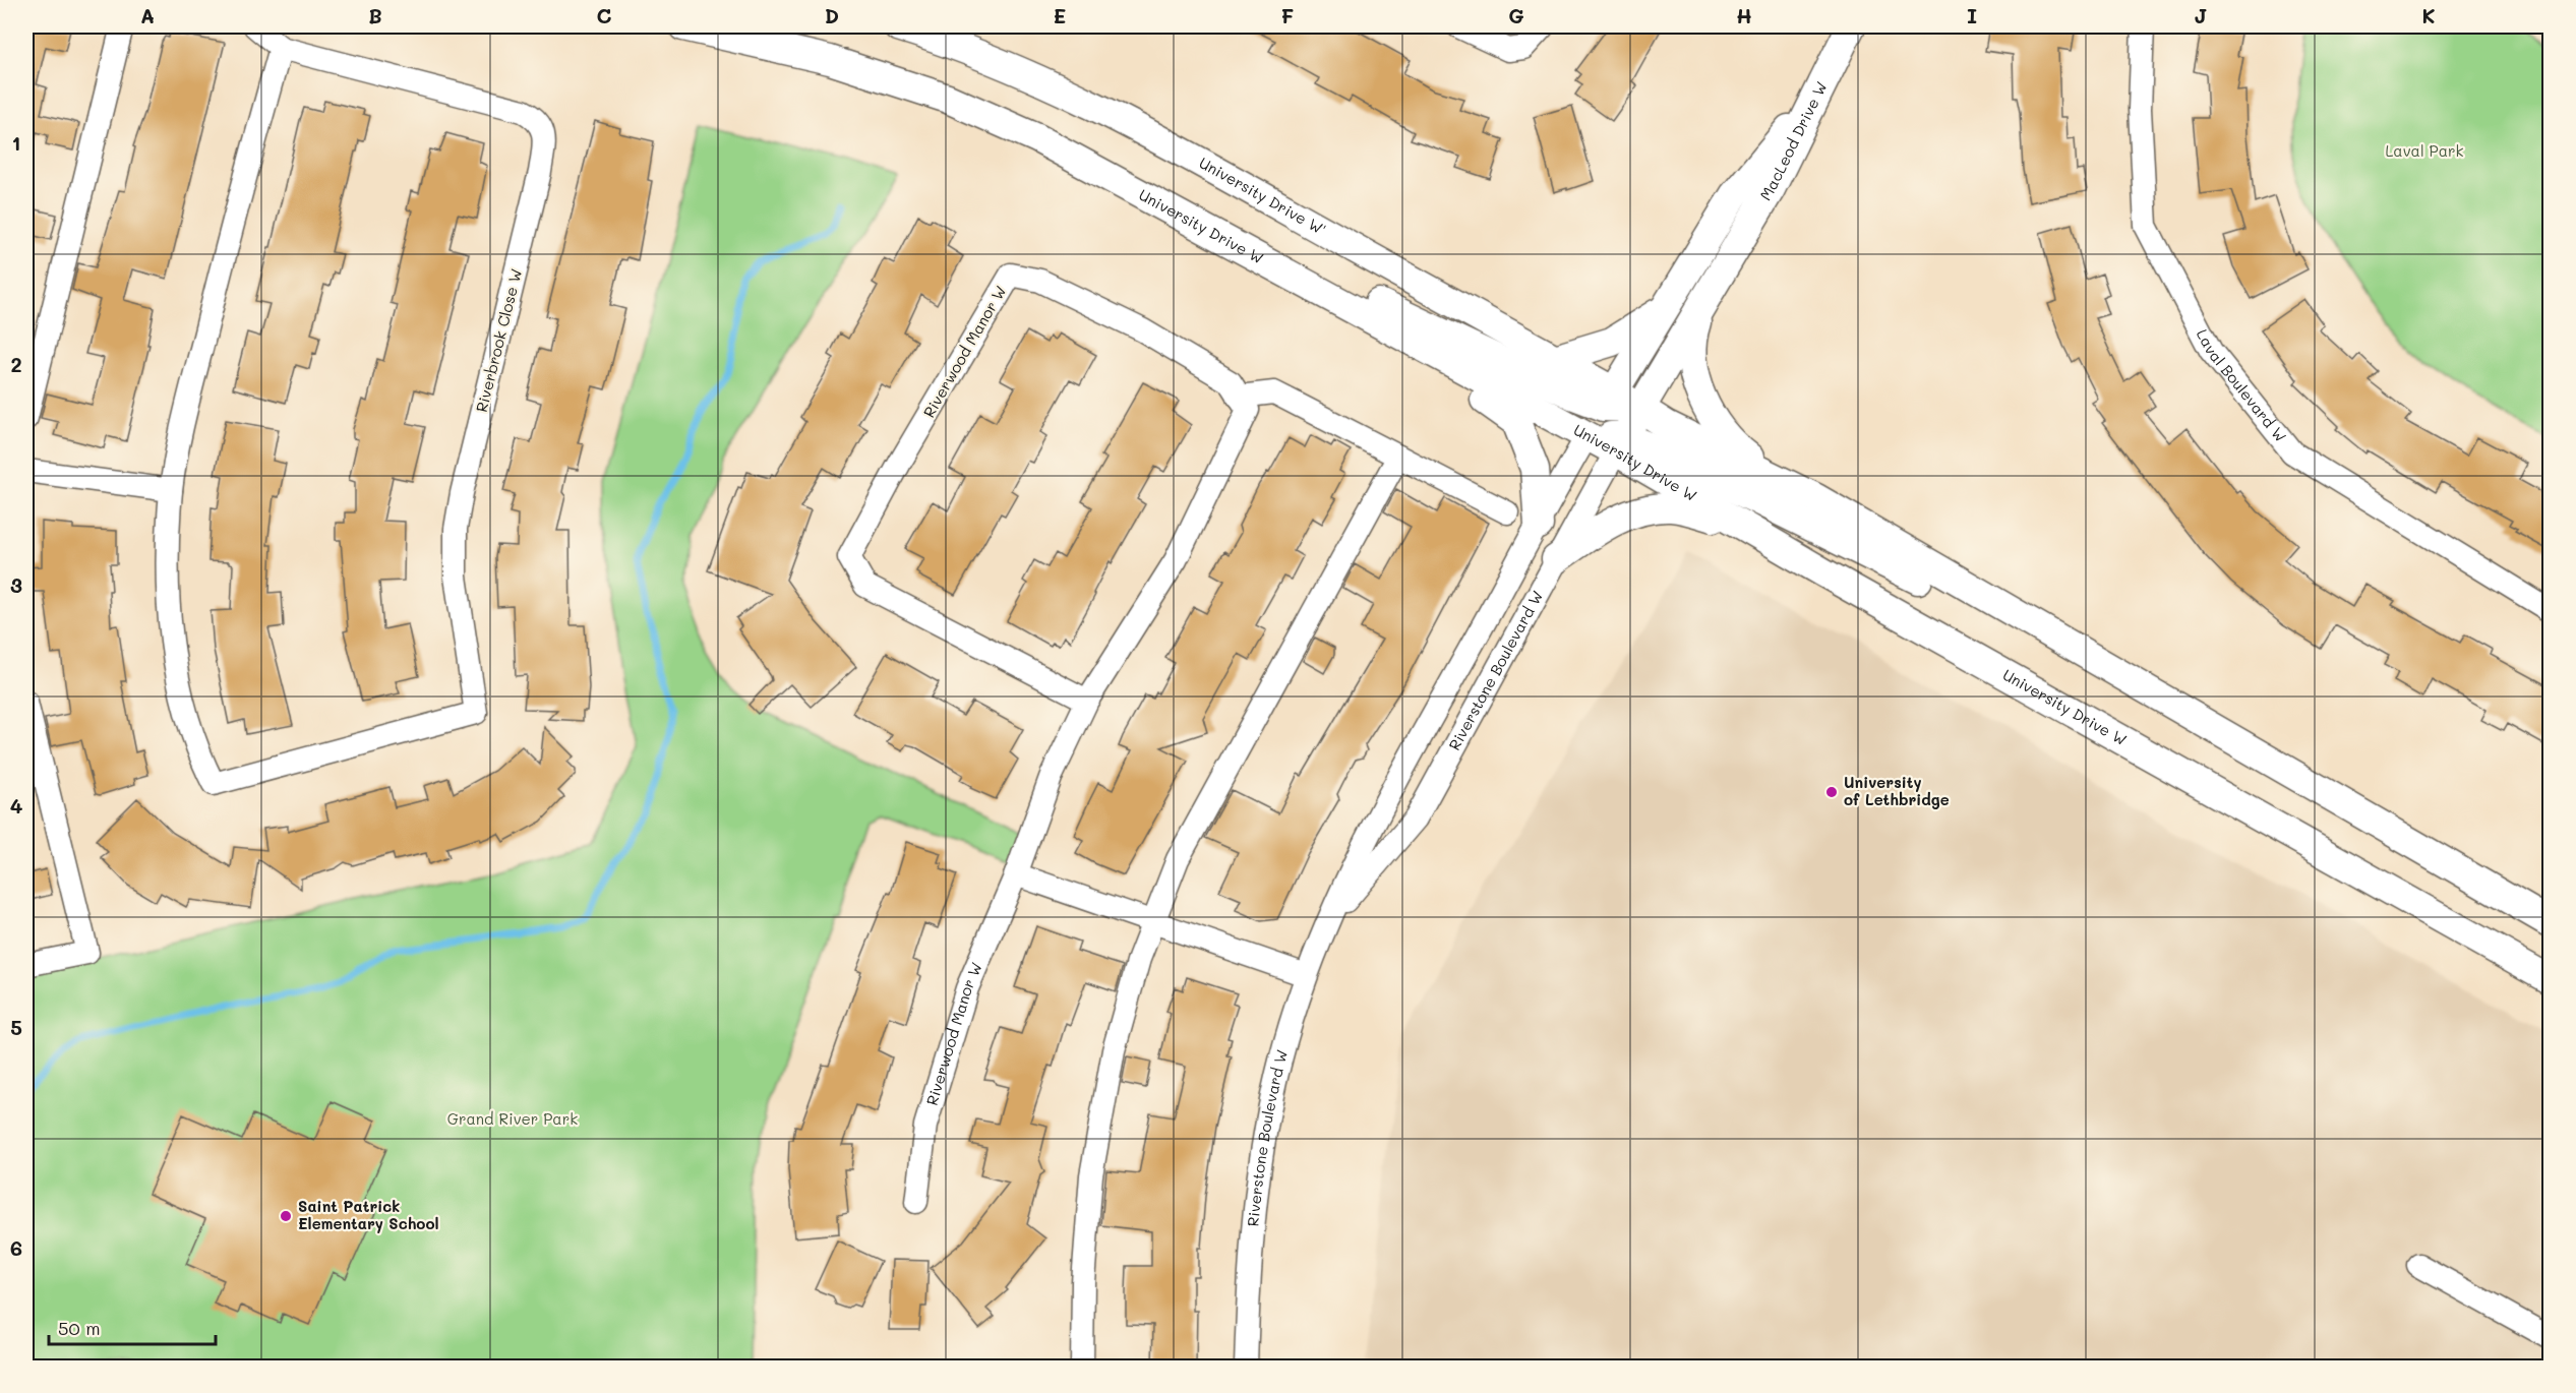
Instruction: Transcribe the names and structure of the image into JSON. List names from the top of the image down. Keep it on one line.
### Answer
{"streets":{"main road":["MacLeod Drive W","University Drive W'","University Drive W","Riverstone Boulevard W"],"street":["Riverbrook Close W","Riverwood Manor W","Laval Boulevard W"]},"crossings":[["MacLeod Drive W","University Drive W'"],["MacLeod Drive W","Riverstone Boulevard W"],["University Drive W'","Riverstone Boulevard W"],["University Drive W","Riverstone Boulevard W"]],"parks":["Laval Park","Grand River Park"],"places":["University of Lethbridge","Saint Patrick Elementary School"],"scale_bar":"50 m","grid":{"columns":["A","B","C","D","E","F","G","H","I","J","K"],"rows":["1","2","3","4","5","6"]}}
